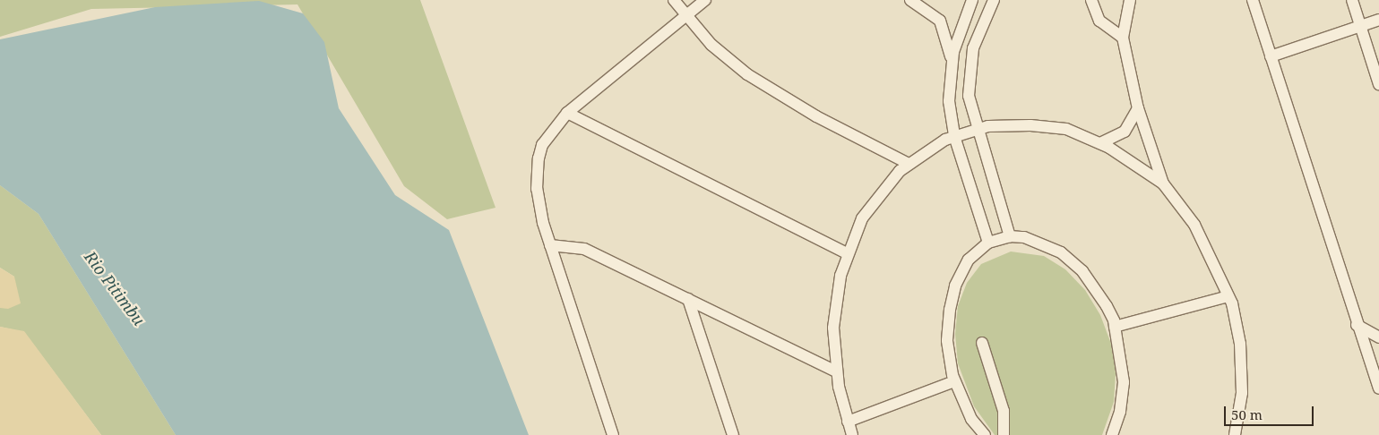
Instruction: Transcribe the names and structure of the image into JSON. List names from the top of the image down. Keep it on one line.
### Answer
{"water":["Rio Pitimbu"],"scale_bar":"50 m"}
